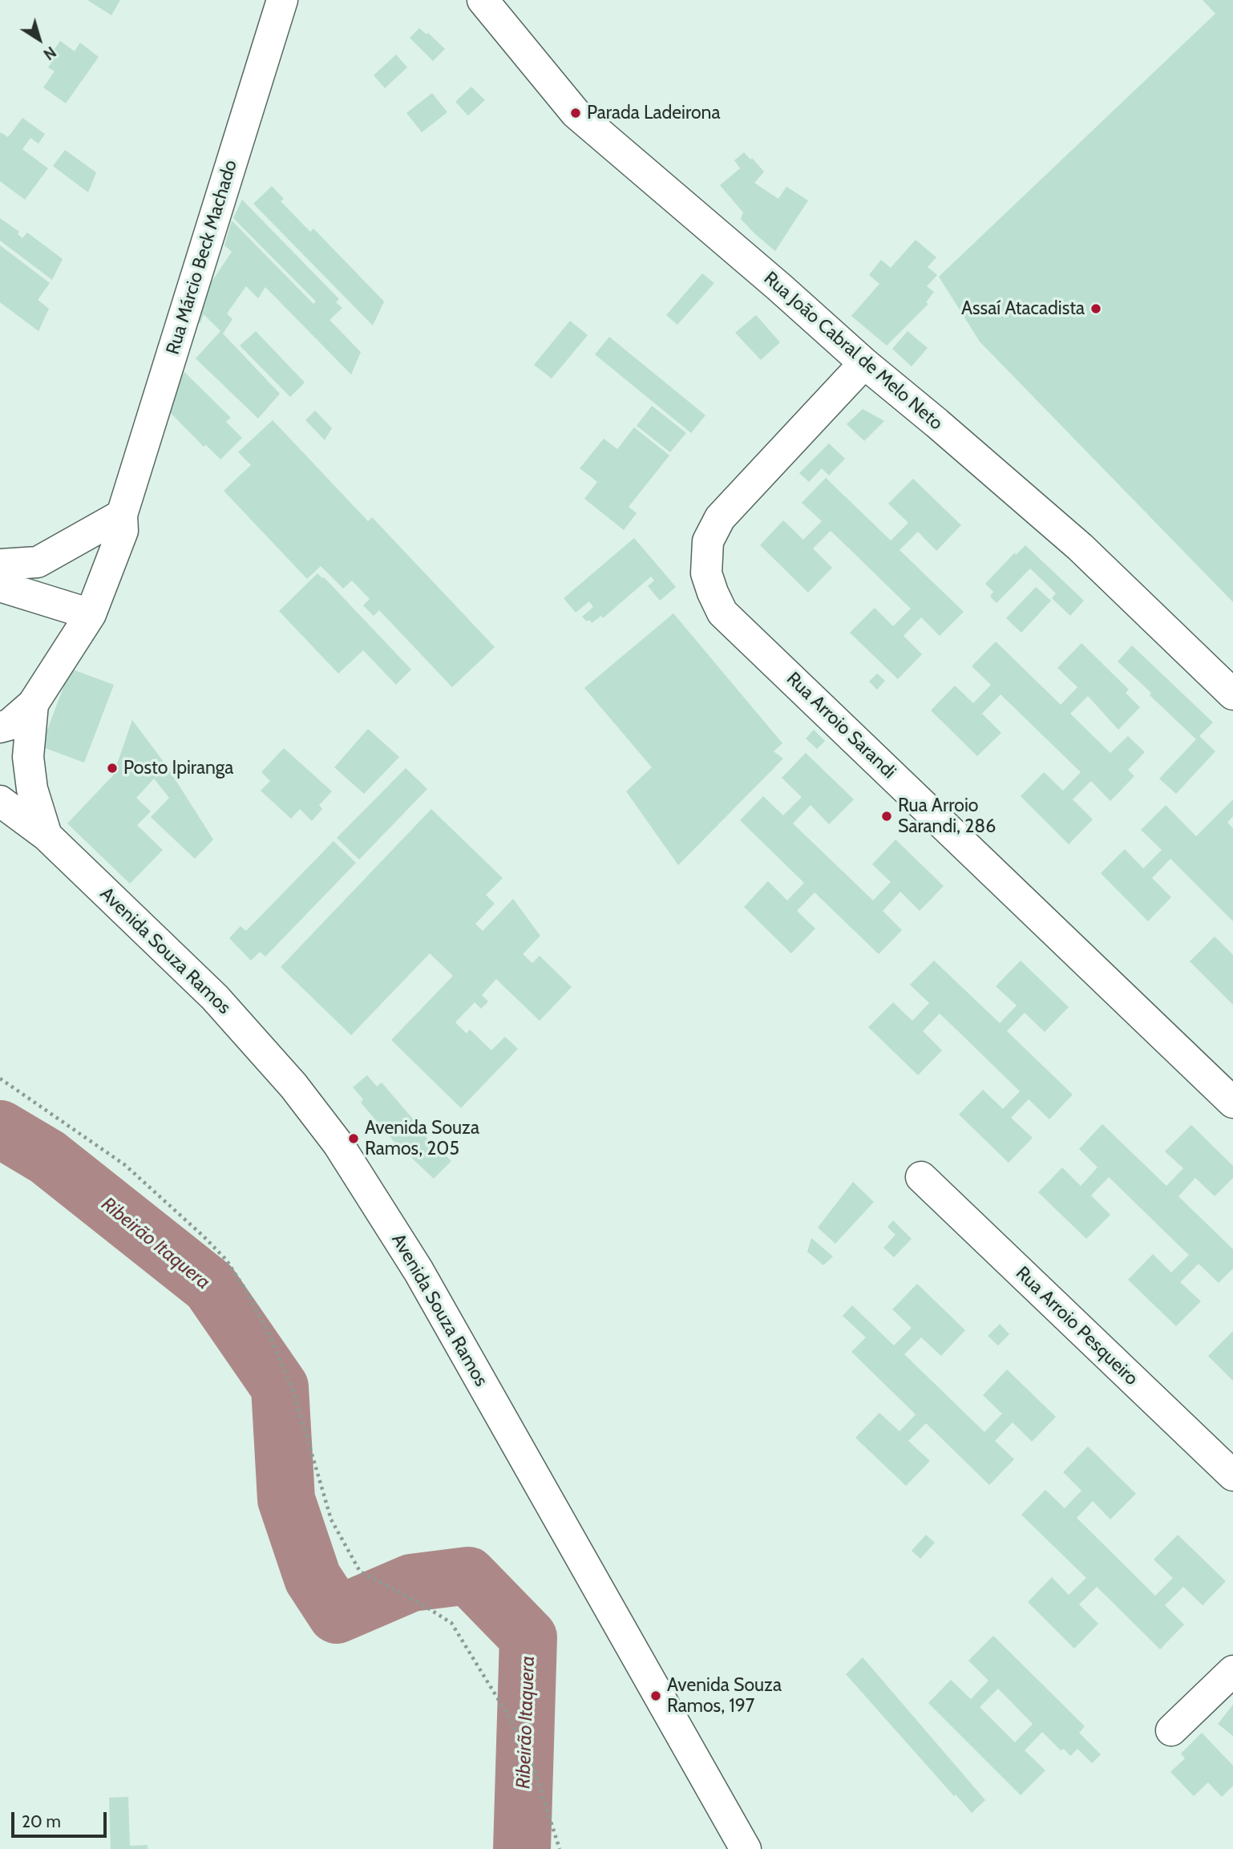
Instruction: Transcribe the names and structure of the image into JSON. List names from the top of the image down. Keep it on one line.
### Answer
{"streets":{"street":["Rua Márcio Beck Machado","Rua João Cabral de Melo Neto","Rua Arroio Sarandi","Avenida Souza Ramos","Rua Arroio Pesqueiro"]},"crossings":[["Rua Márcio Beck Machado","Avenida Souza Ramos"],["Rua João Cabral de Melo Neto","Rua Arroio Sarandi"]],"water":["Ribeirão Itaquera"],"places":["Parada Ladeirona","Assaí Atacadista","Posto Ipiranga","Rua Arroio Sarandi, 286","Avenida Souza Ramos, 205","Avenida Souza Ramos, 197"],"scale_bar":"20 m","north":"bottom right"}
